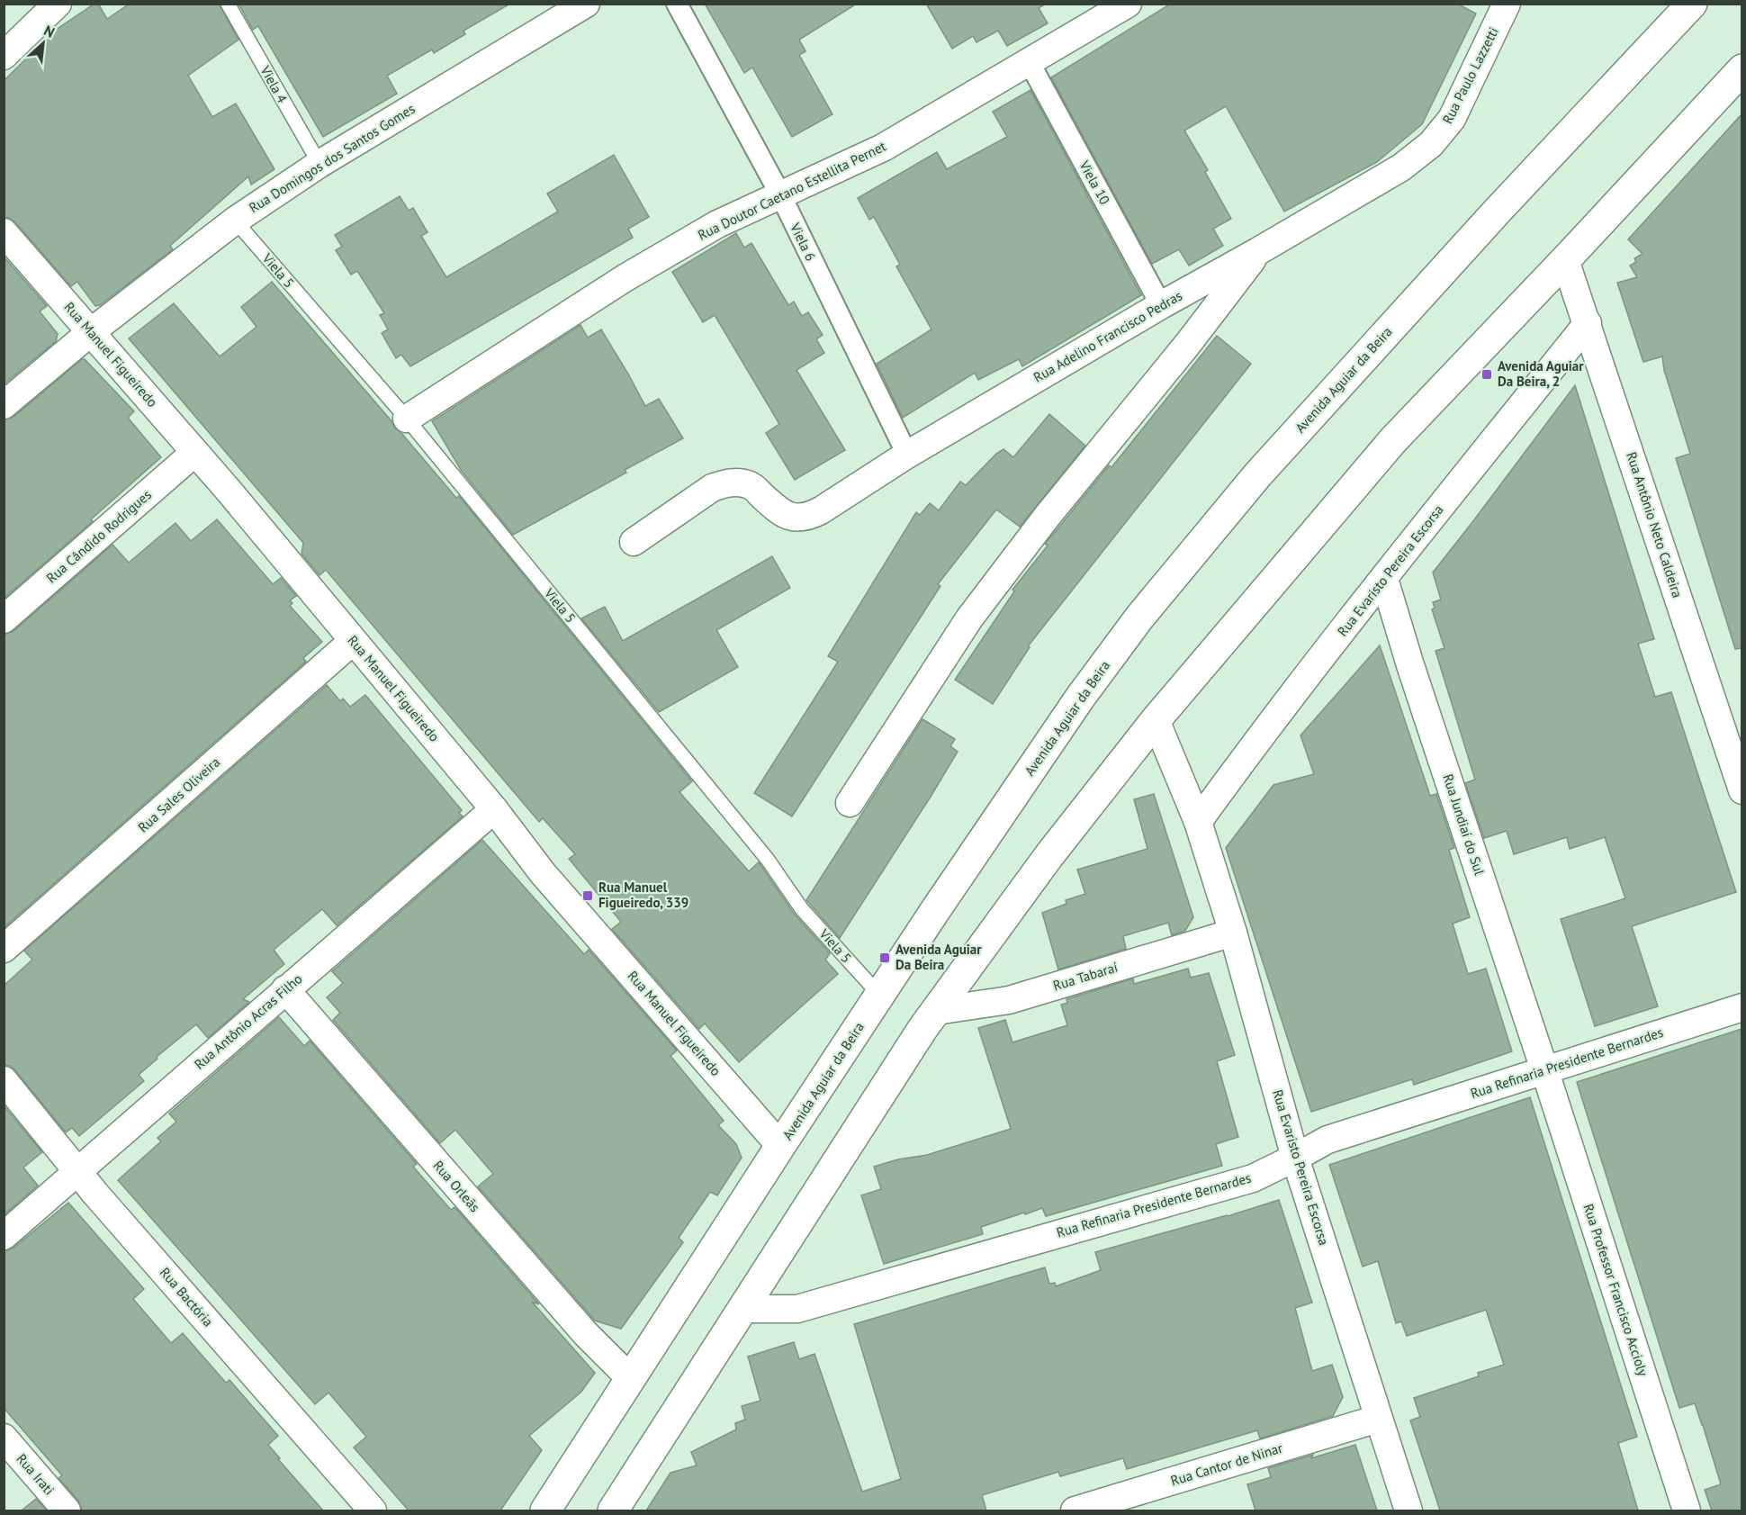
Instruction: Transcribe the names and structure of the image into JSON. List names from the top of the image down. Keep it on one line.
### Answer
{"streets":{"main road":["Avenida Aguiar da Beira"],"street":["Rua Paulo Lazzetti","Rua Domingos dos Santos Gomes","Viela 10","Rua Doutor Caetano Estellita Pernet","Viela 6","Rua Adelino Francisco Pedras","Rua Manuel Figueiredo","Rua Antônio Neto Caldeira","Rua Cândido Rodrigues","Rua Evaristo Pereira Escorsa","Rua Sales Oliveira","Rua Jundiaí do Sul","Rua Tabaraí","Rua Antônio Acras Filho","Rua Refinaria Presidente Bernardes","Rua Orleãs","Rua Professor Francisco Accioly","Rua Bactória","Rua Cantor de Ninar","Rua Irati"],"lane":["Viela 4","Viela 5"]},"crossings":[["Rua Paulo Lazzetti","Rua Adelino Francisco Pedras"],["Viela 4","Rua Domingos dos Santos Gomes"],["Rua Domingos dos Santos Gomes","Viela 5"],["Rua Domingos dos Santos Gomes","Rua Manuel Figueiredo"],["Viela 10","Rua Doutor Caetano Estellita Pernet"],["Viela 10","Rua Adelino Francisco Pedras"],["Rua Doutor Caetano Estellita Pernet","Viela 6"],["Rua Doutor Caetano Estellita Pernet","Viela 5"],["Viela 6","Rua Adelino Francisco Pedras"],["Viela 5","Avenida Aguiar da Beira"],["Rua Manuel Figueiredo","Avenida Aguiar da Beira"],["Rua Manuel Figueiredo","Rua Cândido Rodrigues"],["Rua Manuel Figueiredo","Rua Sales Oliveira"],["Rua Manuel Figueiredo","Rua Antônio Acras Filho"],["Avenida Aguiar da Beira","Rua Orleãs"],["Rua Antônio Neto Caldeira","Rua Evaristo Pereira Escorsa"],["Rua Evaristo Pereira Escorsa","Rua Jundiaí do Sul"],["Rua Evaristo Pereira Escorsa","Rua Tabaraí"],["Rua Evaristo Pereira Escorsa","Rua Refinaria Presidente Bernardes"],["Rua Evaristo Pereira Escorsa","Rua Cantor de Ninar"],["Rua Jundiaí do Sul","Rua Refinaria Presidente Bernardes"],["Rua Jundiaí do Sul","Rua Professor Francisco Accioly"],["Rua Antônio Acras Filho","Rua Orleãs"],["Rua Antônio Acras Filho","Rua Bactória"],["Rua Refinaria Presidente Bernardes","Rua Professor Francisco Accioly"]],"places":{"transit":["Avenida Aguiar Da Beira, 2","Rua Manuel Figueiredo, 339","Avenida Aguiar Da Beira"]},"north":"top right"}
